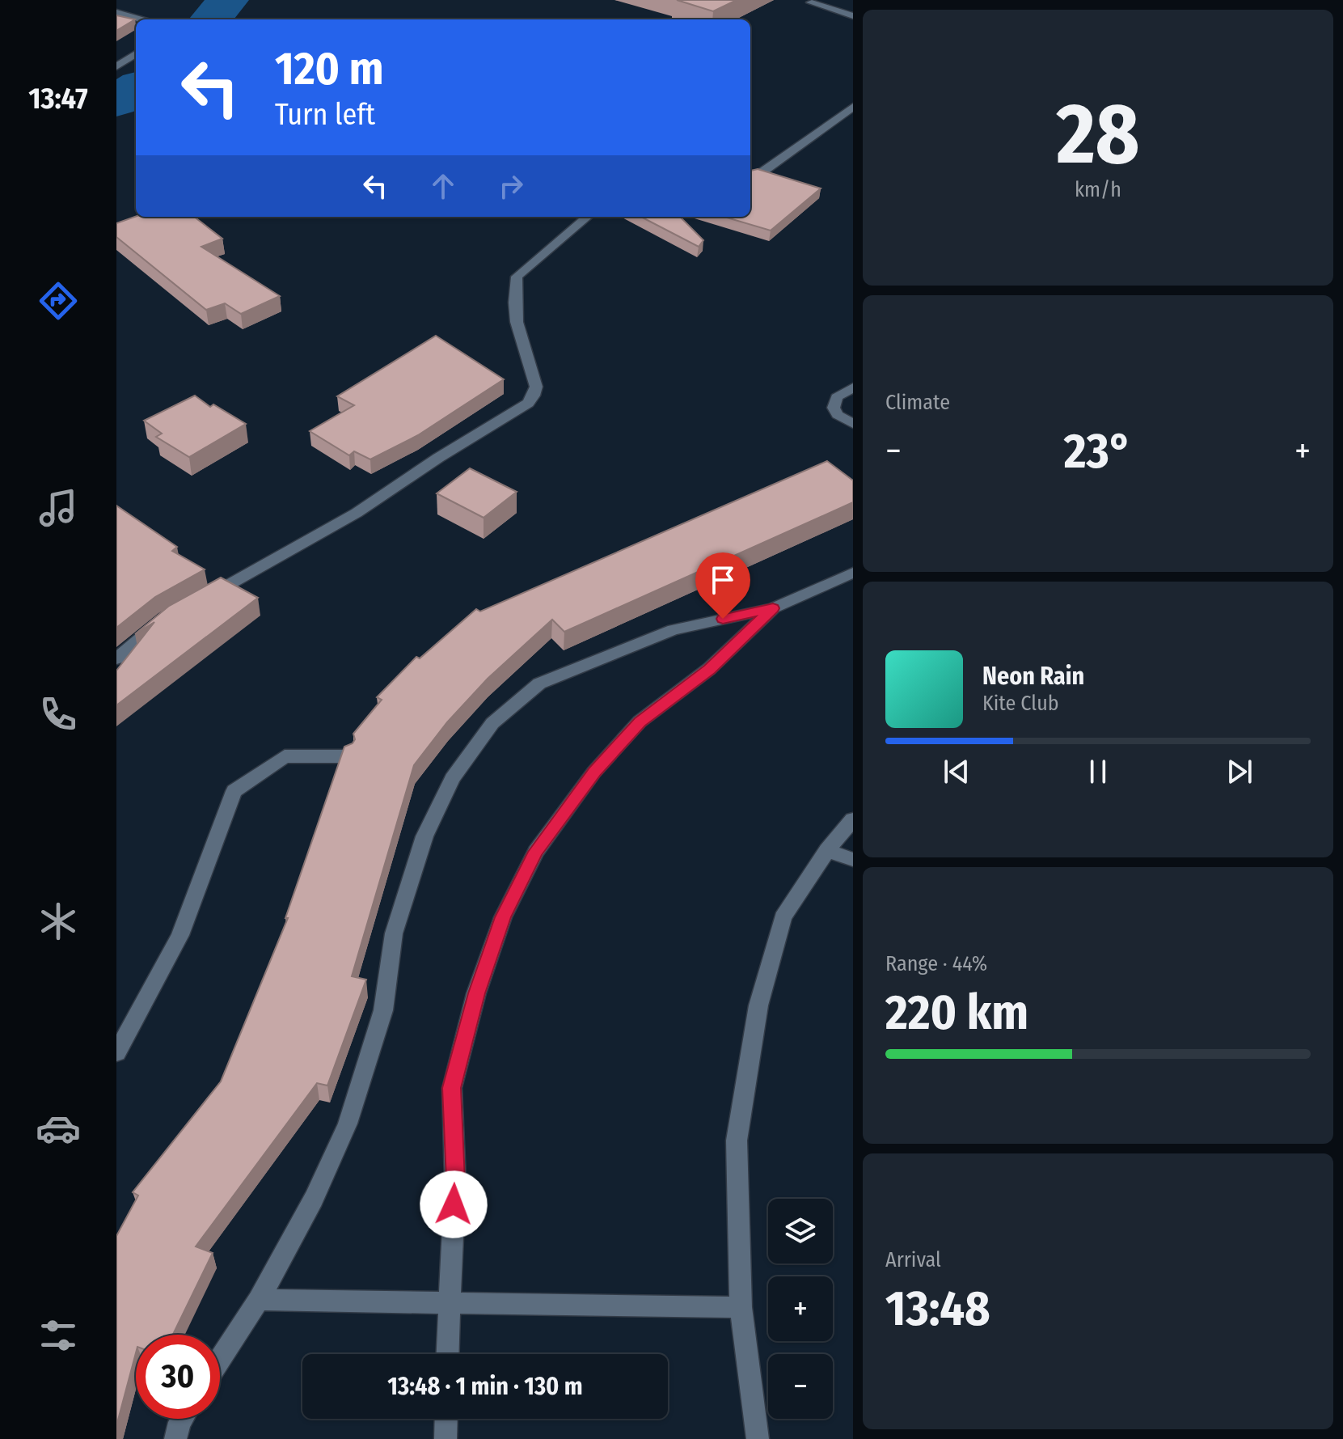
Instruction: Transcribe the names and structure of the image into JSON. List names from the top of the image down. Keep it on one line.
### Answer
{"page":{"tabs":"13:47","tile":[["28","km/h"],"Climate",["Range · 44%","220 km"],["Arrival","13:48"]],"turn":["120 m","Turn left"],"heat":["−","23°","+"],"song":["Neon Rain","Kite Club"],"map_buttons":["+","−"],"limit":"30","trip":"13:48 · 1 min · 130 m"}}
